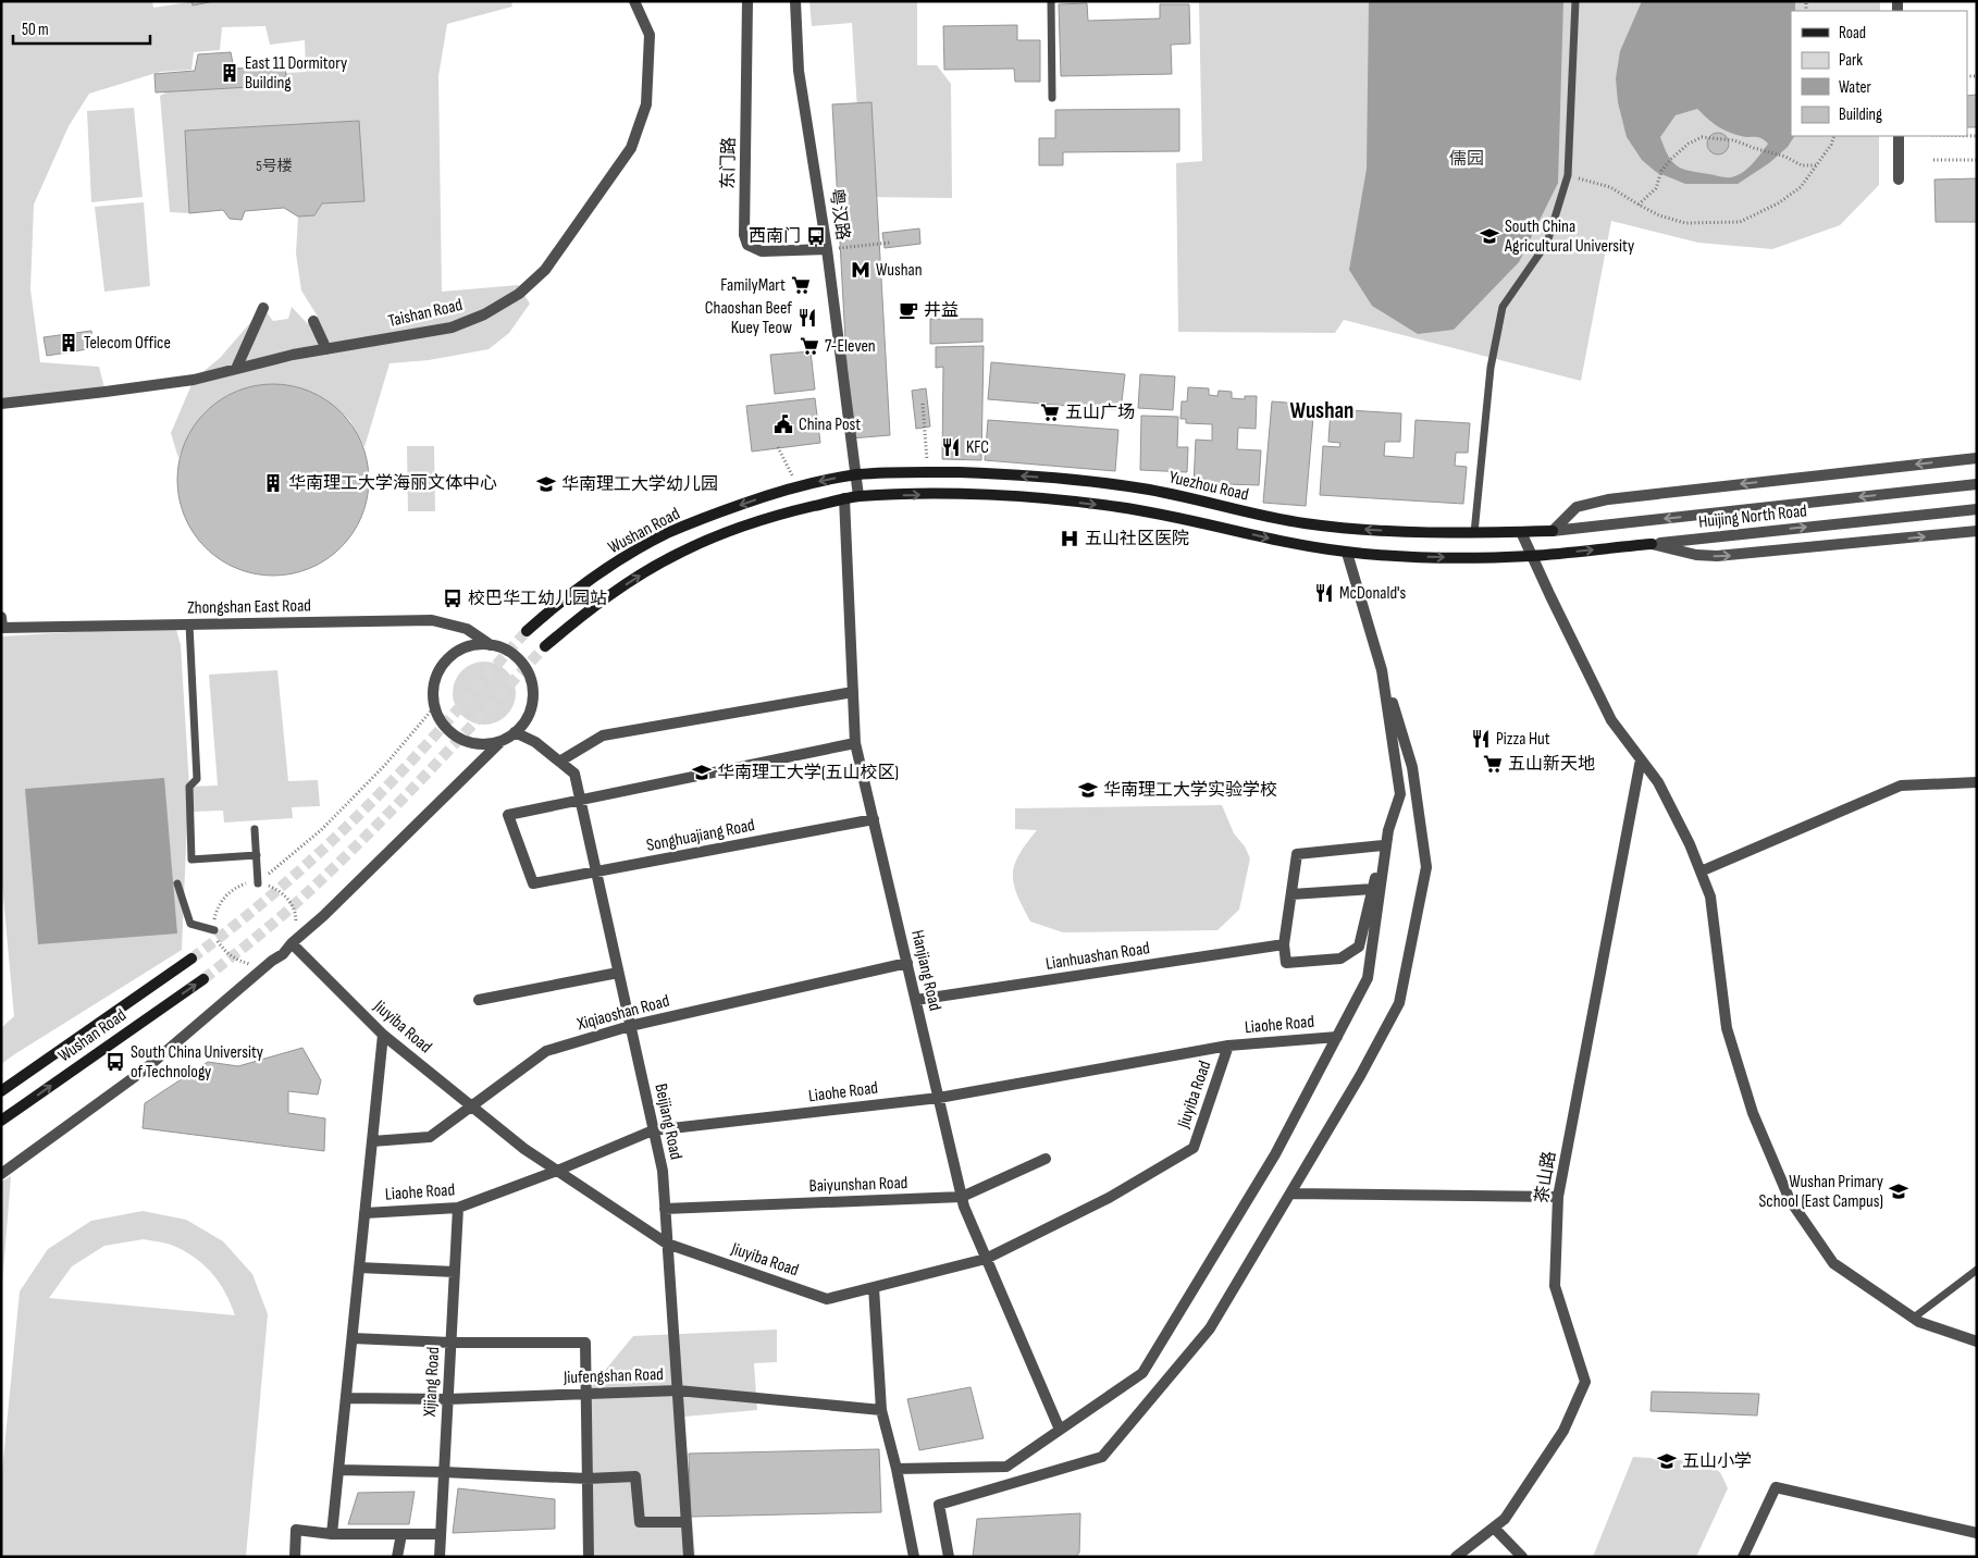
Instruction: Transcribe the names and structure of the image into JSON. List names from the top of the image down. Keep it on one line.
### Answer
{"streets":{"main road":["Yuezhou Road","Huijing North Road","Wushan Road"],"street":["东门路","粤汉路","Taishan Road","Zhongshan East Road","Songhuajiang Road","Lianhuashan Road","Hanjiang Road","Xiqiaoshan Road","Liaohe Road","Jiuyiba Road","Beijiang Road","茶山路","Baiyunshan Road","Jiufengshan Road","Xijiang Road"]},"crossings":[["东门路","粤汉路"],["粤汉路","Yuezhou Road"],["粤汉路","Wushan Road"],["Yuezhou Road","Huijing North Road"],["Yuezhou Road","Wushan Road"],["Yuezhou Road","Hanjiang Road"],["Wushan Road","Hanjiang Road"],["Zhongshan East Road","Beijiang Road"],["Songhuajiang Road","Hanjiang Road"],["Songhuajiang Road","Beijiang Road"],["Lianhuashan Road","Hanjiang Road"],["Hanjiang Road","Xiqiaoshan Road"],["Hanjiang Road","Liaohe Road"],["Hanjiang Road","Jiuyiba Road"],["Hanjiang Road","Baiyunshan Road"],["Xiqiaoshan Road","Jiuyiba Road"],["Xiqiaoshan Road","Beijiang Road"],["Liaohe Road","Jiuyiba Road"],["Liaohe Road","Beijiang Road"],["Liaohe Road","Xijiang Road"],["Jiuyiba Road","Beijiang Road"],["Beijiang Road","Baiyunshan Road"],["Beijiang Road","Jiufengshan Road"],["Jiufengshan Road","Xijiang Road"]],"districts":["Wushan"],"parks":["儒园"],"places":{"building":["East 11 Dormitory Building","Telecom Office","华南理工大学海丽文体中心"],"bus stop":["西南门","校巴华工幼儿园站","South China University of Technology"],"school or university":["South China Agricultural University","华南理工大学幼儿园","华南理工大学(五山校区)","华南理工大学实验学校","Wushan Primary School (East Campus)","五山小学"],"metro station":["Wushan"],"supermarket":["FamilyMart","7-Eleven","五山广场","五山新天地"],"cafe":["井益"],"restaurant":["Chaoshan Beef Kuey Teow","KFC","McDonald's","Pizza Hut"],"public building":["China Post"],"hospital":["五山社区医院"]},"house_numbers":["5号楼"],"legend":["Road","Park","Water","Building"],"scale_bar":"50 m"}
